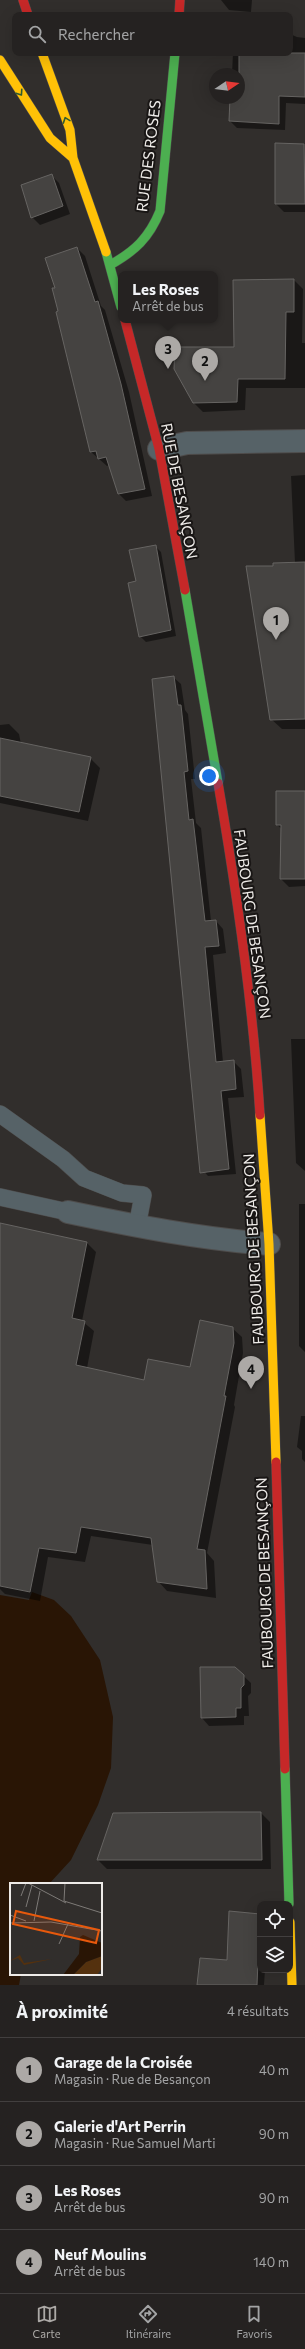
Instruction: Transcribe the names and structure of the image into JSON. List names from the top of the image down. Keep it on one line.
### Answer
{"streets":{"main road":["RUE DES ROSES","RUE DE BESANÇON","FAUBOURG DE BESANÇON"]},"crossings":[["RUE DE BESANÇON","FAUBOURG DE BESANÇON"]],"north":"right","page":{"search":"Rechercher","popup":["Les Roses","Arrêt de bus"],"pins":["3","2","1","4"],"heading":["À proximité","4 résultats"],"list":[{"mark":"1","name":"Garage de la Croisée","note":"Magasin · Rue de Besançon","value":"40 m"},{"mark":"2","name":"Galerie d'Art Perrin","note":"Magasin · Rue Samuel Marti","value":"90 m"},{"mark":"3","name":"Les Roses","note":"Arrêt de bus","value":"90 m"},{"mark":"4","name":"Neuf Moulins","note":"Arrêt de bus","value":"140 m"}],"nav":["Carte","Itinéraire","Favoris"]}}
